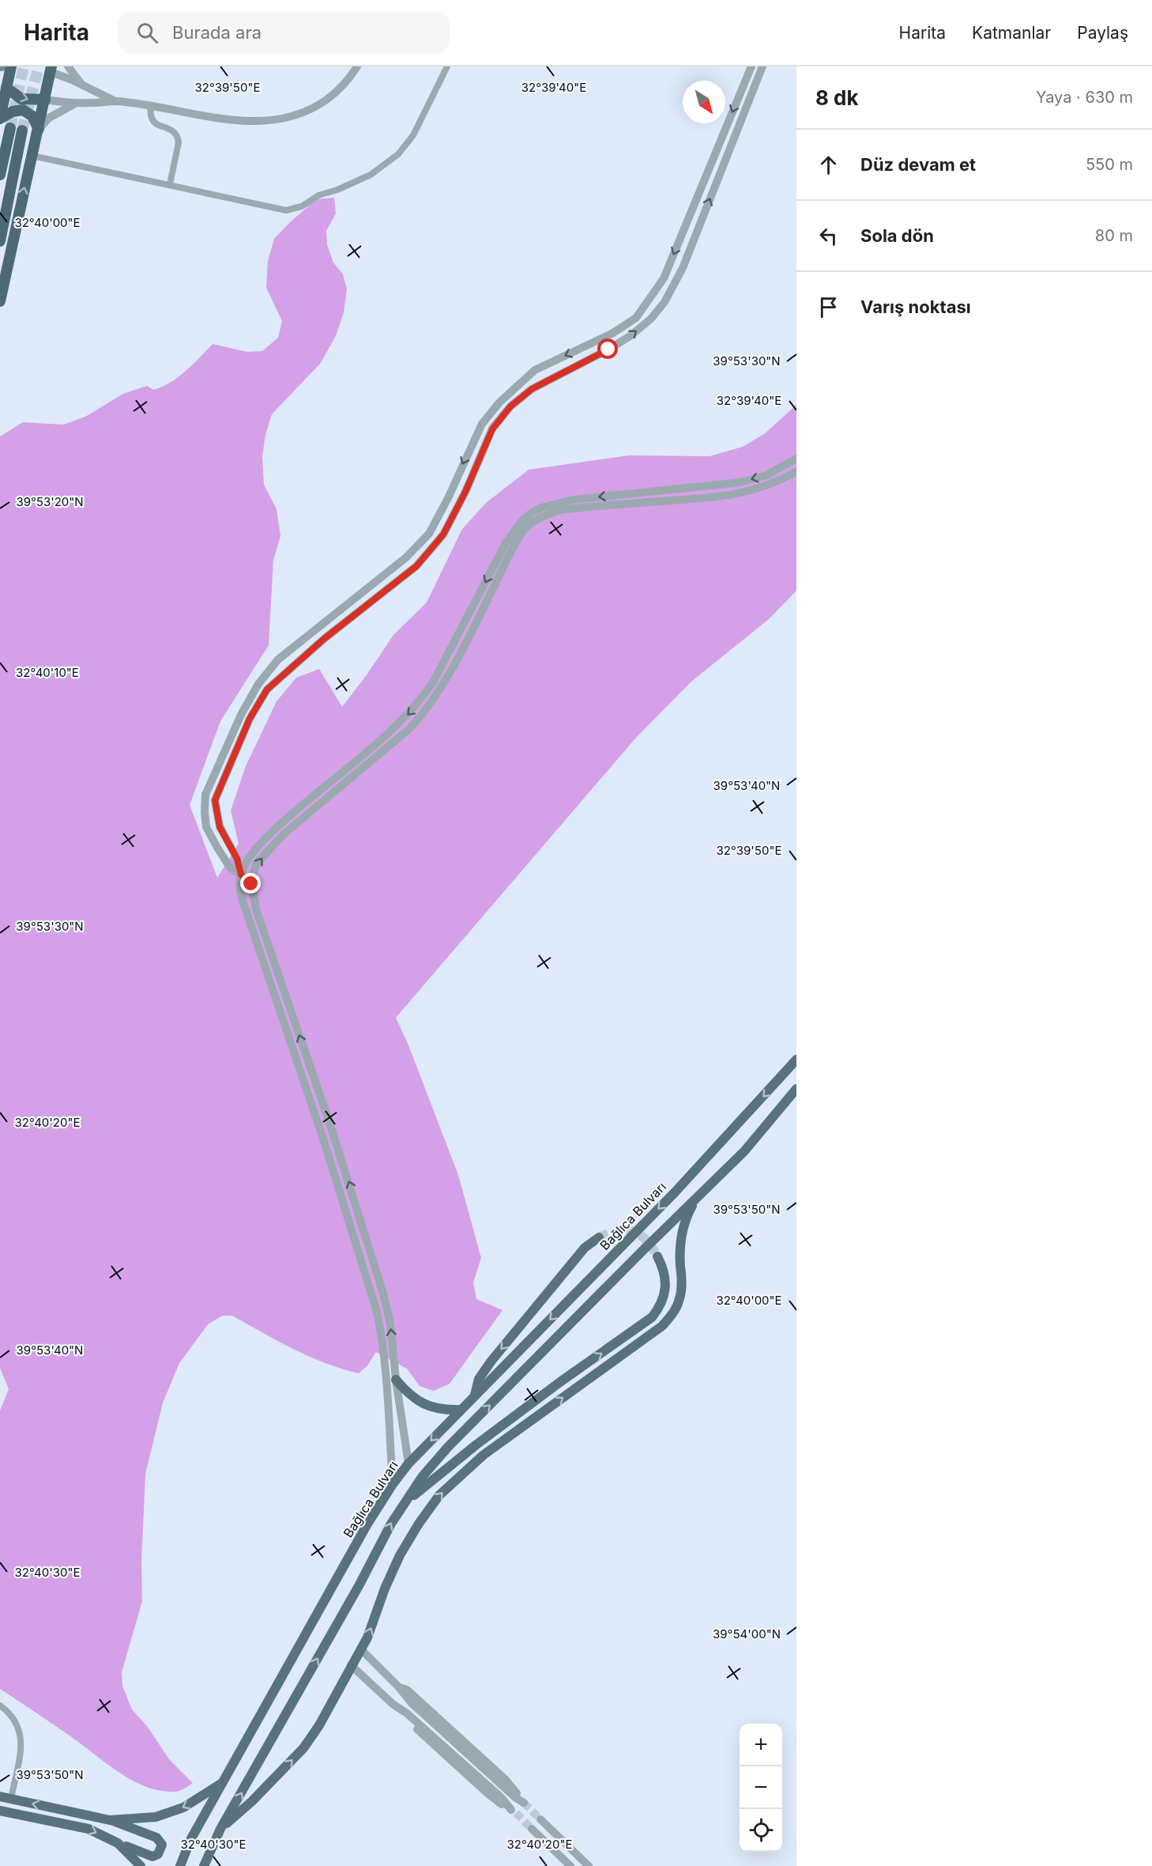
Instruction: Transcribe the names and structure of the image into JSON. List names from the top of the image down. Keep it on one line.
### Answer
{"streets":{"main road":["Bağlıca Bulvarı"]},"north":"bottom right","page":{"header":"Harita","search":"Burada ara","nav":["Harita","Katmanlar","Paylaş"],"heading":["8 dk","Yaya · 630 m"],"list":[["Düz devam et","550 m"],["Sola dön","80 m"],"Varış noktası"],"map_buttons":["+","−"]},"coordinates":["32°39'50\"E","32°39'40\"E","32°40'00\"E","39°53'30\"N","39°53'20\"N","32°40'10\"E","39°53'40\"N","32°40'20\"E","39°53'50\"N","32°40'30\"E","39°54'00\"N"]}
